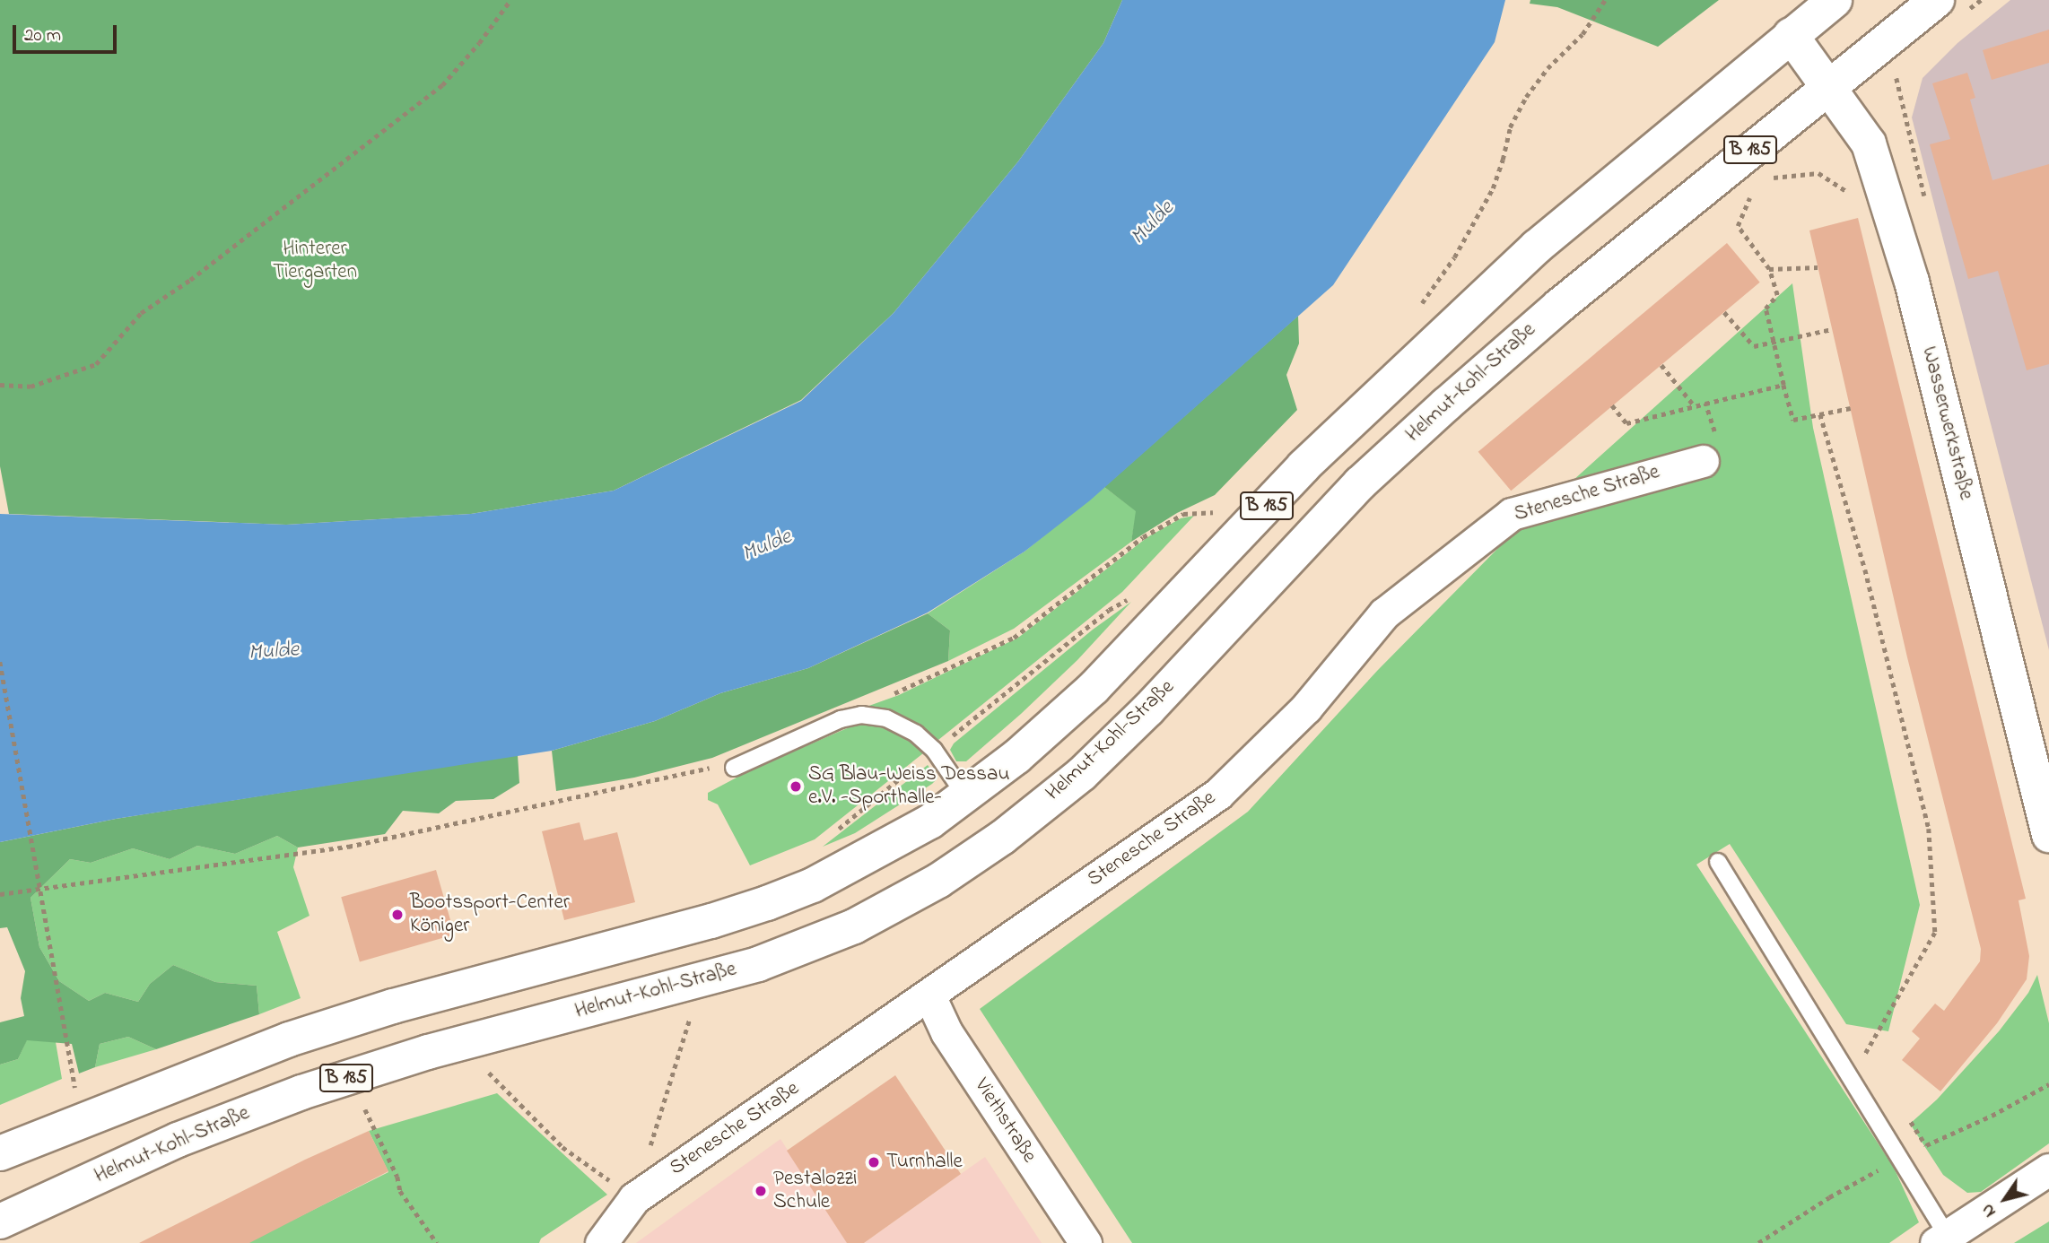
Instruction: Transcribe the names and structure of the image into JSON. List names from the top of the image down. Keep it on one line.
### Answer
{"streets":{"main road":["B 185","Helmut-Kohl-Straße","Wasserwerkstraße"],"street":["Stenesche Straße","Viethstraße"]},"crossings":[["B 185","Wasserwerkstraße"],["Helmut-Kohl-Straße","Wasserwerkstraße"],["Stenesche Straße","Viethstraße"]],"water":["Mulde"],"parks":["Hinterer Tiergarten"],"places":["SG Blau-Weiss Dessau e.V. -Sporthalle-","Bootssport-Center Königer","Turnhalle","Pestalozzi Schule"],"scale_bar":"20 m","north":"bottom left"}
